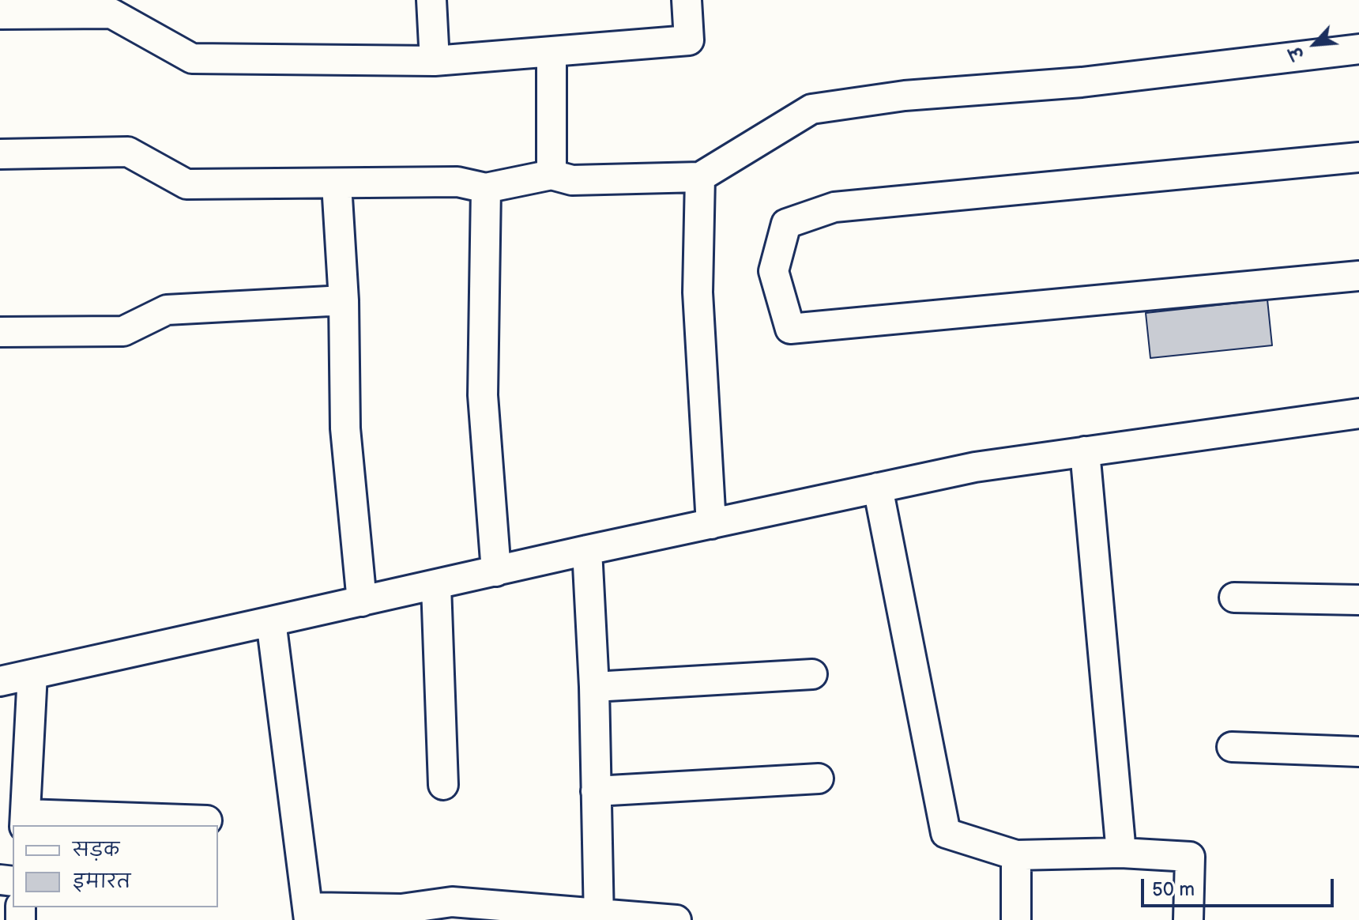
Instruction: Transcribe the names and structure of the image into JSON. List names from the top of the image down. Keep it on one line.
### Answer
{"legend":["सड़क","इमारत"],"scale_bar":"50 m","north":"bottom left"}
